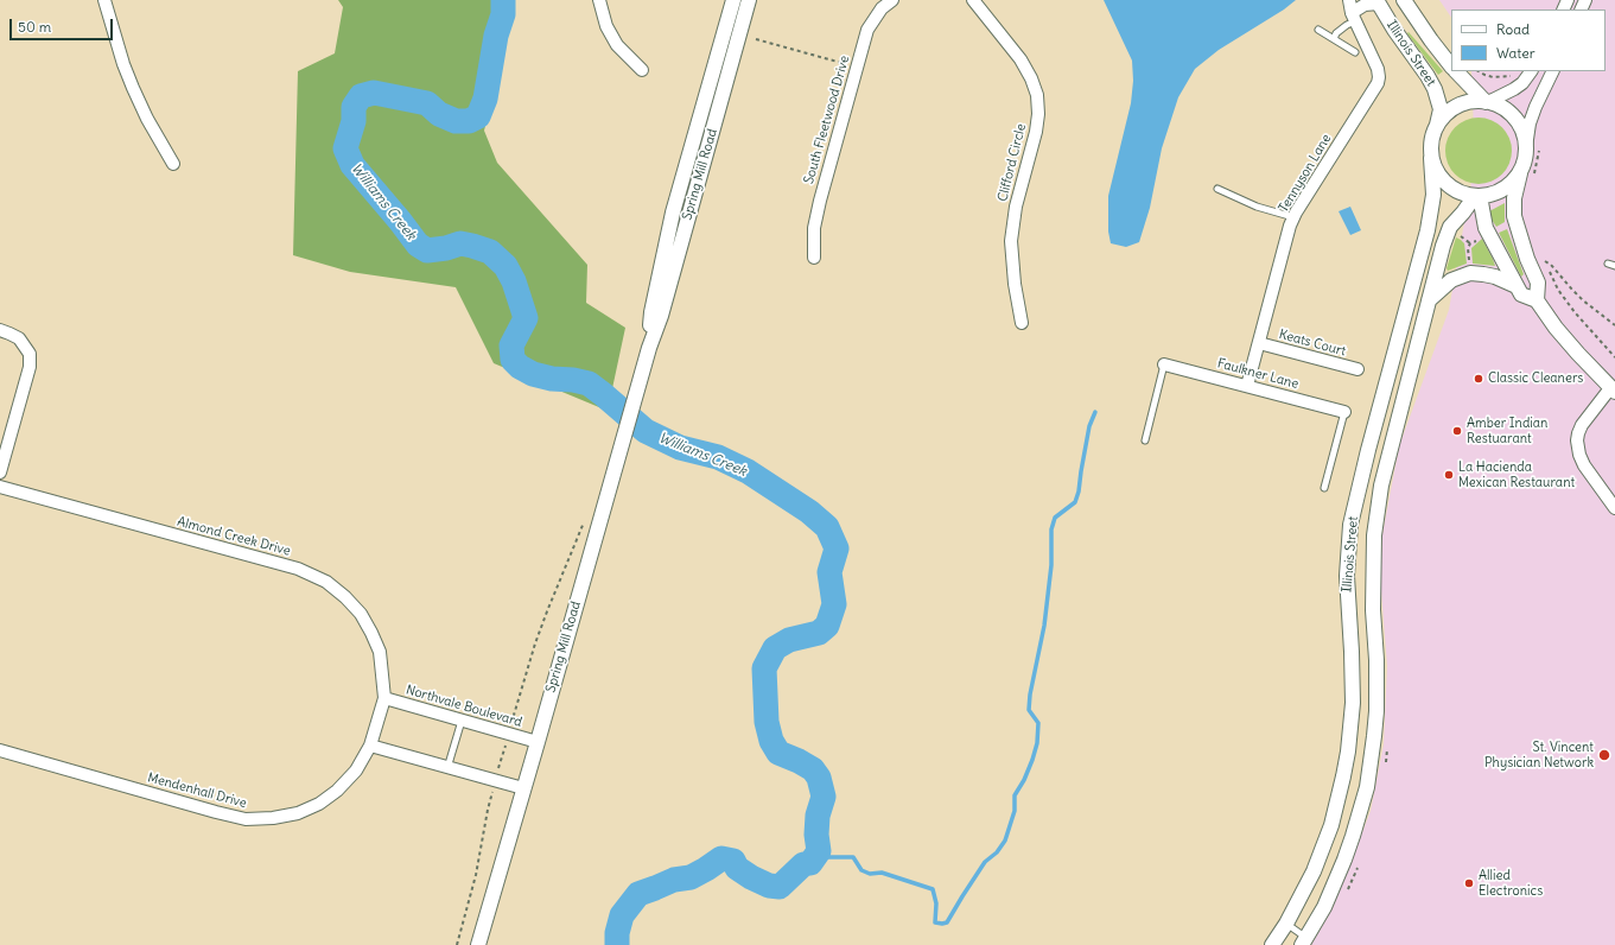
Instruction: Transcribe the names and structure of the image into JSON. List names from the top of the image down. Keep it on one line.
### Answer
{"streets":{"street":["Illinois Street","South Fleetwood Drive","Clifford Circle","Tennyson Lane","Spring Mill Road","Keats Court","Faulkner Lane","Almond Creek Drive","Northvale Boulevard","Mendenhall Drive"]},"crossings":[["Tennyson Lane","Keats Court"],["Tennyson Lane","Faulkner Lane"],["Spring Mill Road","Northvale Boulevard"],["Almond Creek Drive","Northvale Boulevard"],["Almond Creek Drive","Mendenhall Drive"],["Northvale Boulevard","Mendenhall Drive"]],"water":["Williams Creek"],"places":["Classic Cleaners","Amber Indian Restuarant","La Hacienda Mexican Restaurant","St. Vincent Physician Network","Allied Electronics"],"legend":["Road","Water"],"scale_bar":"50 m"}
